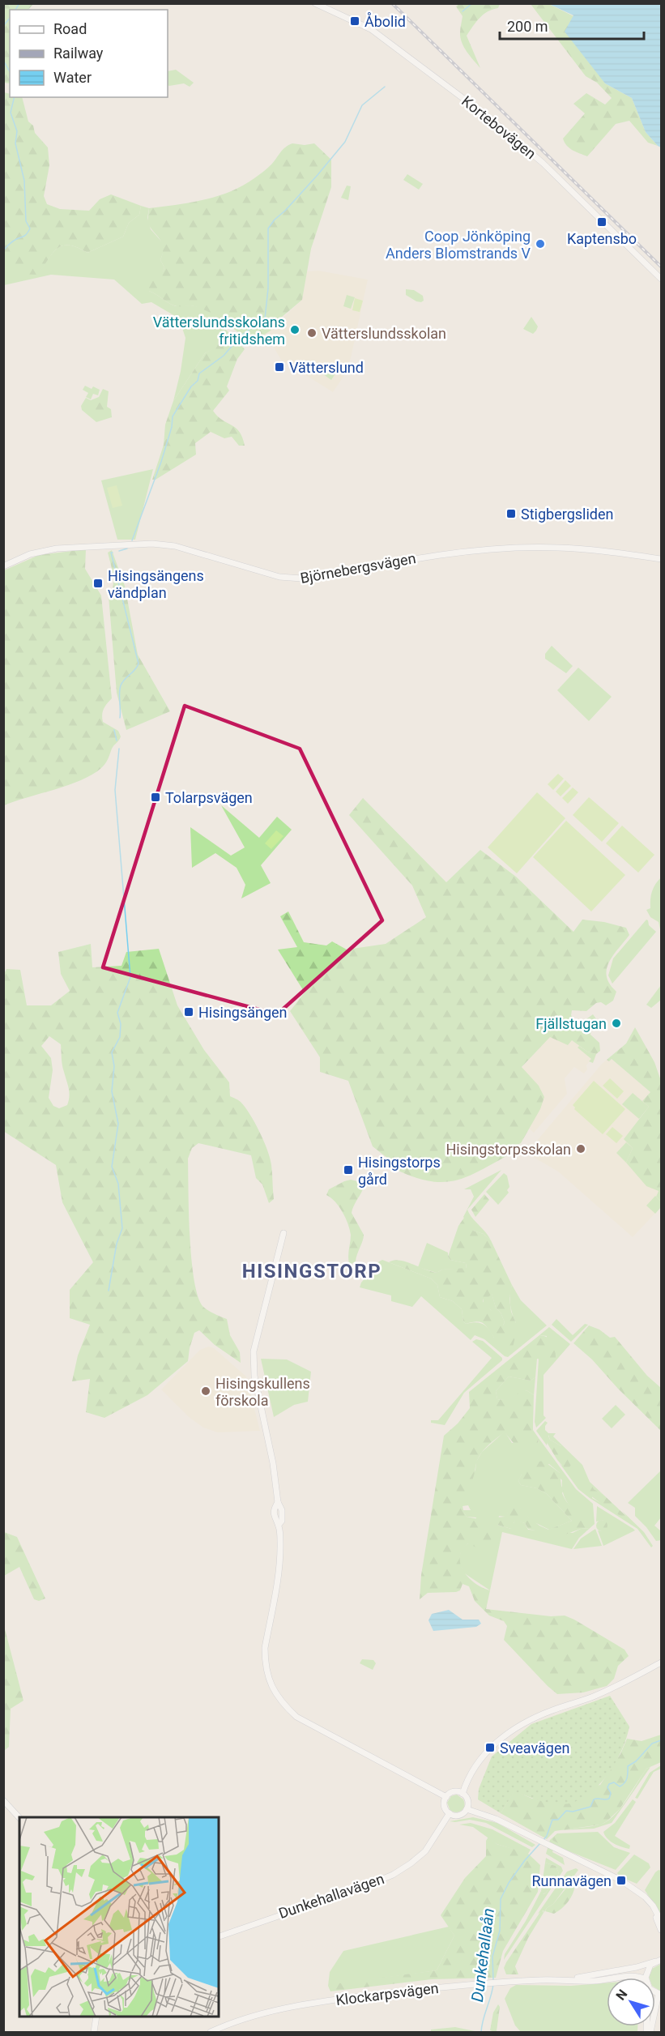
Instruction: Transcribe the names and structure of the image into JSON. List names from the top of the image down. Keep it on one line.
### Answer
{"streets":{"street":["Kortebovägen","Björnebergsvägen","Dunkehallavägen","Klockarpsvägen"]},"districts":["HISINGSTORP"],"water":["Dunkehallaån"],"places":{"transit":["Åbolid","Kaptensbo","Vätterslund","Stigbergsliden","Hisingsängens vändplan","Tolarpsvägen","Hisingsängen","Hisingstorps gård","Sveavägen","Runnavägen"],"other":["Coop Jönköping Anders Blomstrands V","Vätterslundsskolans fritidshem","Vätterslundsskolan","Fjällstugan","Hisingstorpsskolan","Hisingskullens förskola"]},"legend":["Road","Railway","Water"],"scale_bar":"200 m","north":"top left"}
